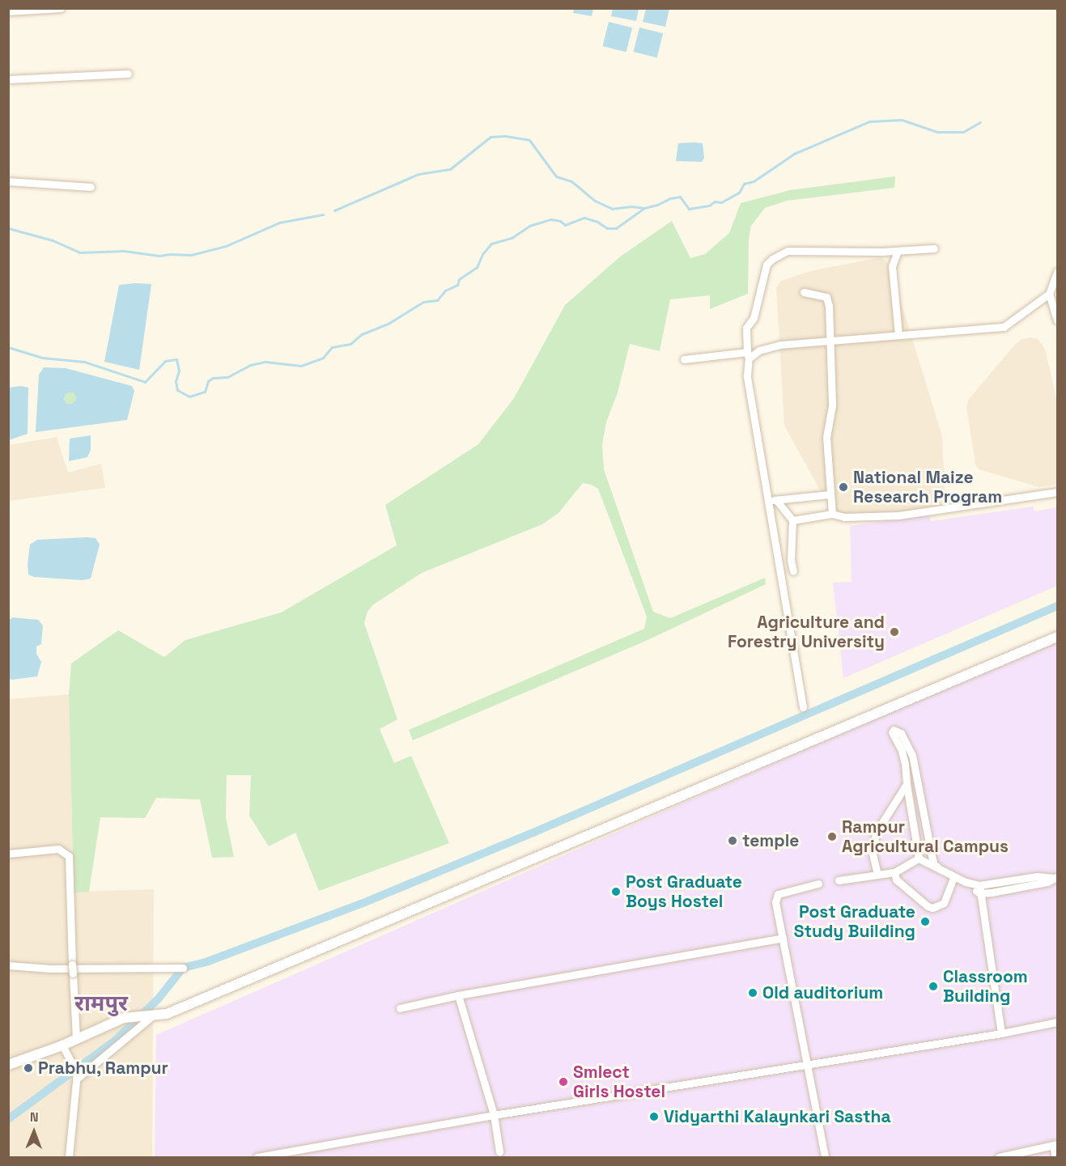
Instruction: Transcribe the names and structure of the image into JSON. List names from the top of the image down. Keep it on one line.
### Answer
{"districts":["रामपुर"],"places":["National Maize Research Program","Agriculture and Forestry University","Rampur Agricultural Campus","temple","Post Graduate Boys Hostel","Post Graduate Study Building","Classroom Building","Old auditorium","Prabhu, Rampur","Smlect Girls Hostel","Vidyarthi Kalaynkari Sastha"],"north":"top"}
